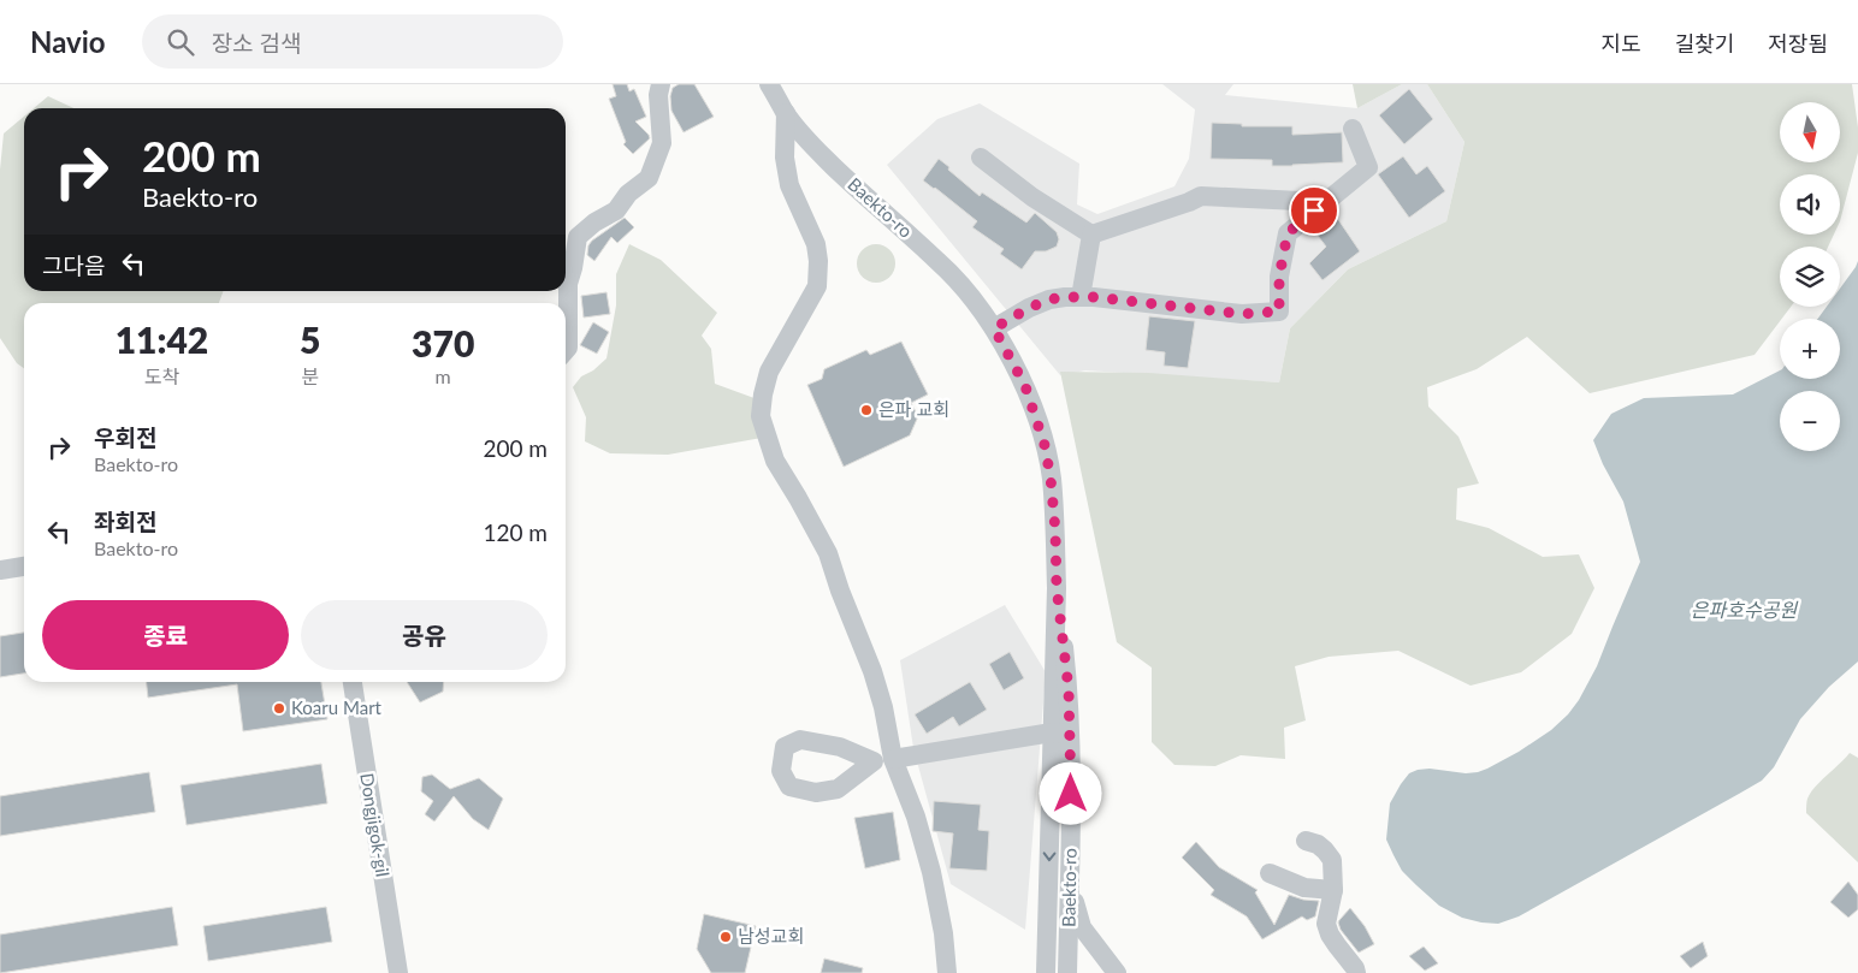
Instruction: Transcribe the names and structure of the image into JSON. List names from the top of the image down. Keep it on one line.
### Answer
{"streets":{"street":["Baekto-ro","Dongjigok-gil"]},"water":["은파호수공원"],"places":["은파 교회","Koaru Mart","남성교회"],"north":"bottom","page":{"header":"Navio","search":"장소 검색","nav":["지도","길찾기","저장됨"],"map_buttons":["+","−"],"turn":["200 m","Baekto-ro"],"then":"그다음","eta":["11:42","도착","5","분","370","m"],"list":[{"name":"우회전","note":"Baekto-ro","value":"200 m"},{"name":"좌회전","note":"Baekto-ro","value":"120 m"}],"buttons":["종료","공유"]}}
